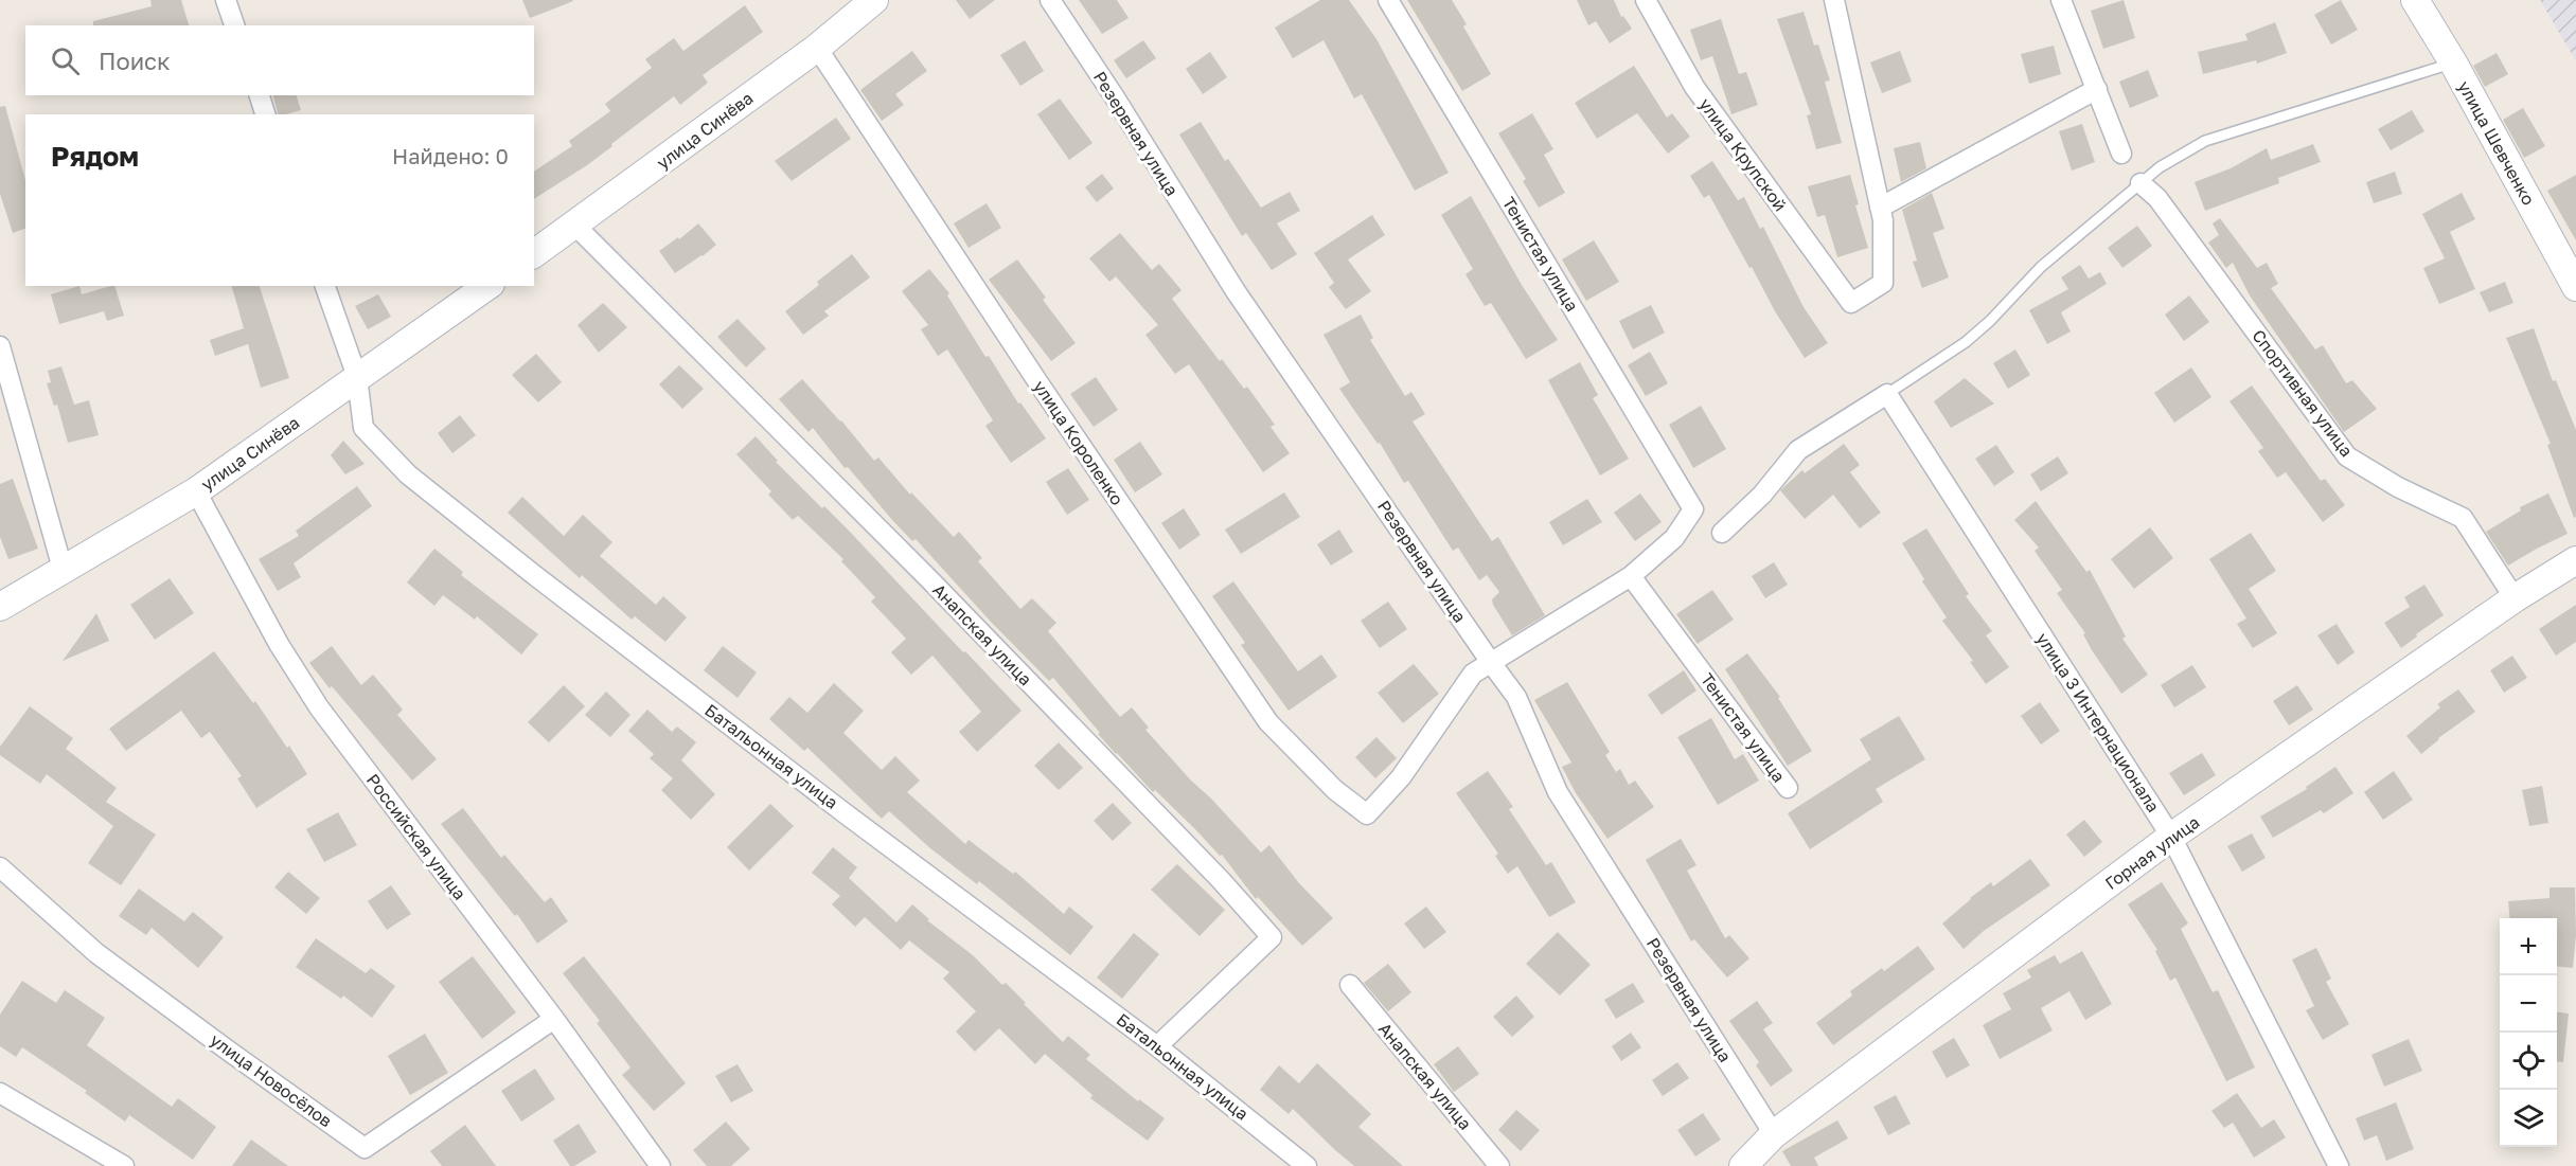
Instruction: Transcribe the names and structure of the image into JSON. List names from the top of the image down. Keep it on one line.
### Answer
{"streets":{"main road":["улица Синёва","улица Шевченко","Горная улица"],"street":["Резервная улица","улица Крупской","Тенистая улица","Спортивная улица","улица Короленко","Анапская улица","улица 3 Интернационала","Батальонная улица","Российская улица","улица Новосёлов"]},"crossings":[["улица Синёва","улица Короленко"],["улица Синёва","Анапская улица"],["улица Синёва","Батальонная улица"],["улица Синёва","Российская улица"],["Резервная улица","улица Короленко"],["Резервная улица","Горная улица"],["Спортивная улица","Горная улица"],["Анапская улица","Батальонная улица"],["улица 3 Интернационала","Горная улица"],["Российская улица","улица Новосёлов"]],"page":{"search":"Поиск","heading":["Рядом","Найдено: 0"],"map_buttons":["+","−"]}}
